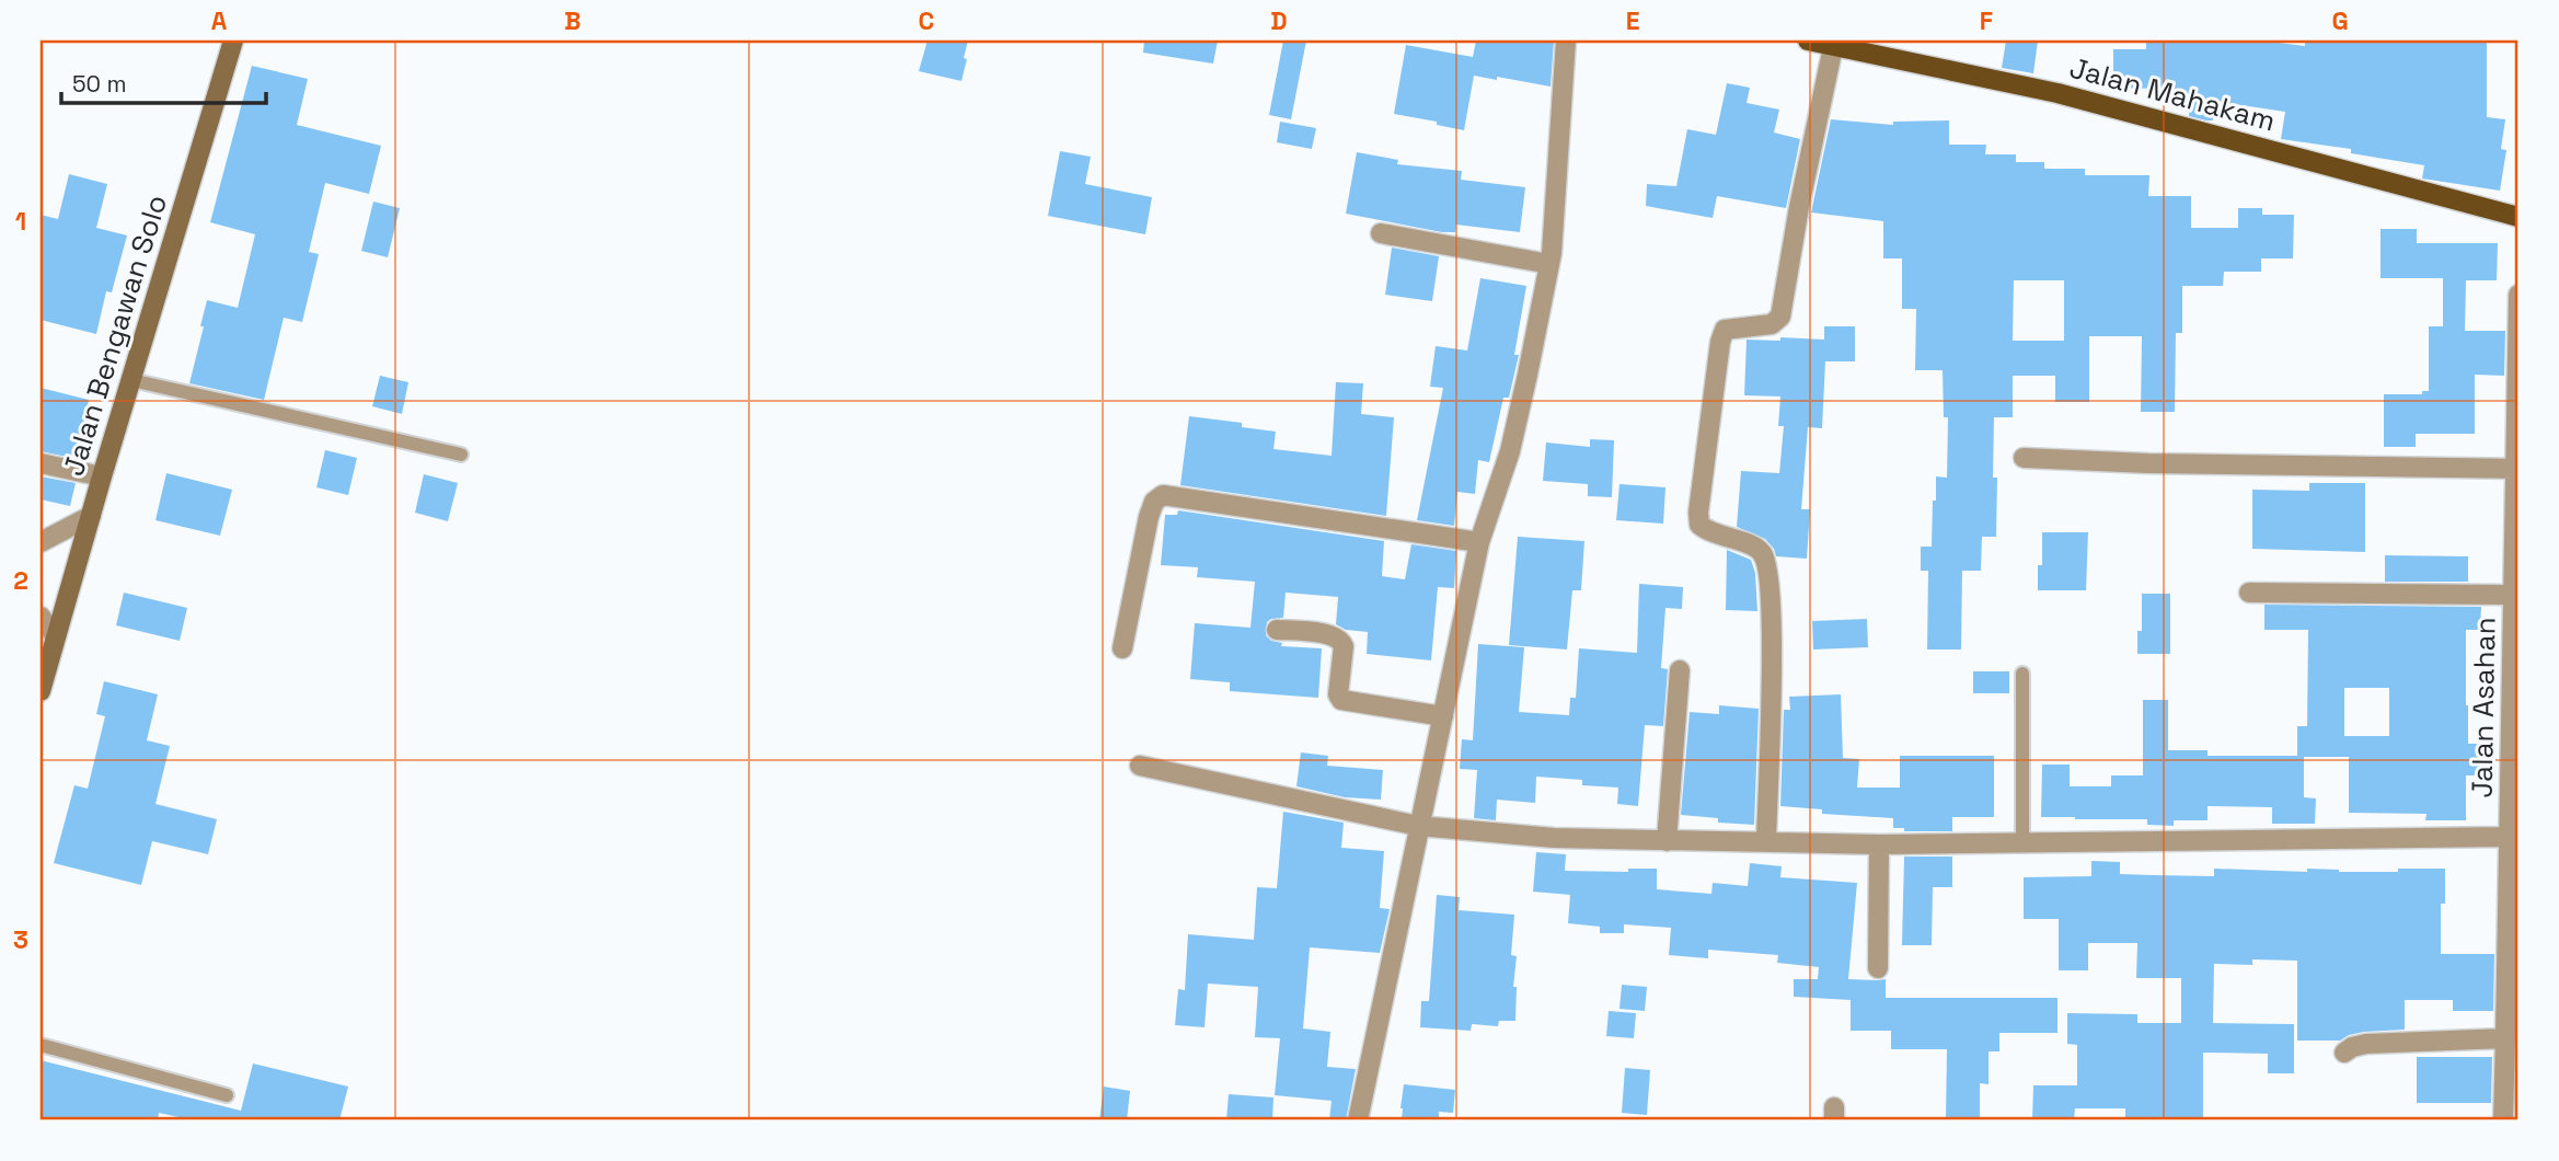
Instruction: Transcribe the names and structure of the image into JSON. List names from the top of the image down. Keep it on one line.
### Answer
{"streets":{"main road":["Jalan Mahakam","Jalan Bengawan Solo"],"street":["Jalan Asahan"]},"scale_bar":"50 m","grid":{"columns":["A","B","C","D","E","F","G"],"rows":["1","2","3"]}}
